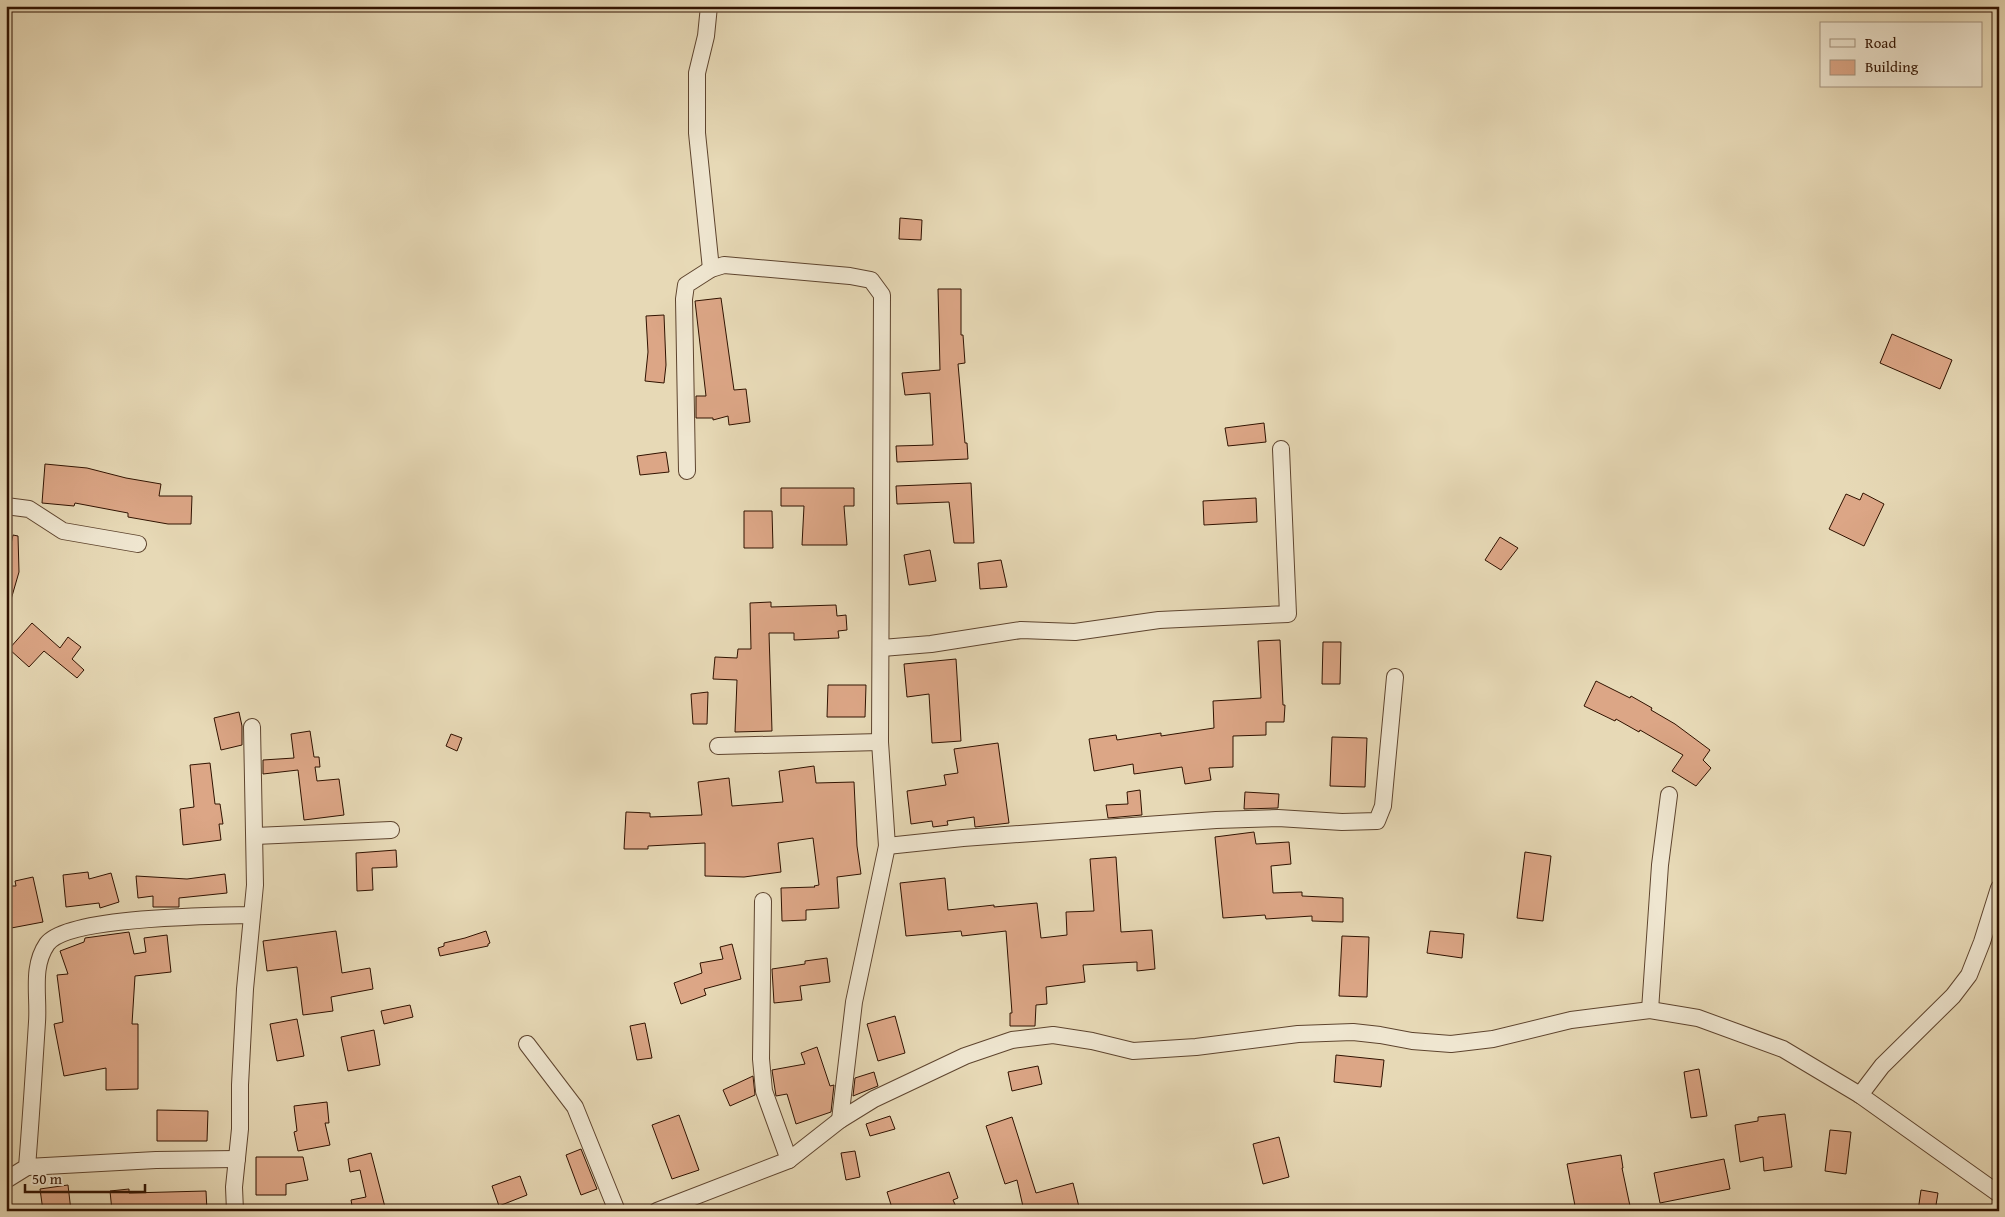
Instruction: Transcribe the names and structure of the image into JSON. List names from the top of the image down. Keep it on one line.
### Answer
{"legend":["Road","Building"],"scale_bar":"50 m"}
